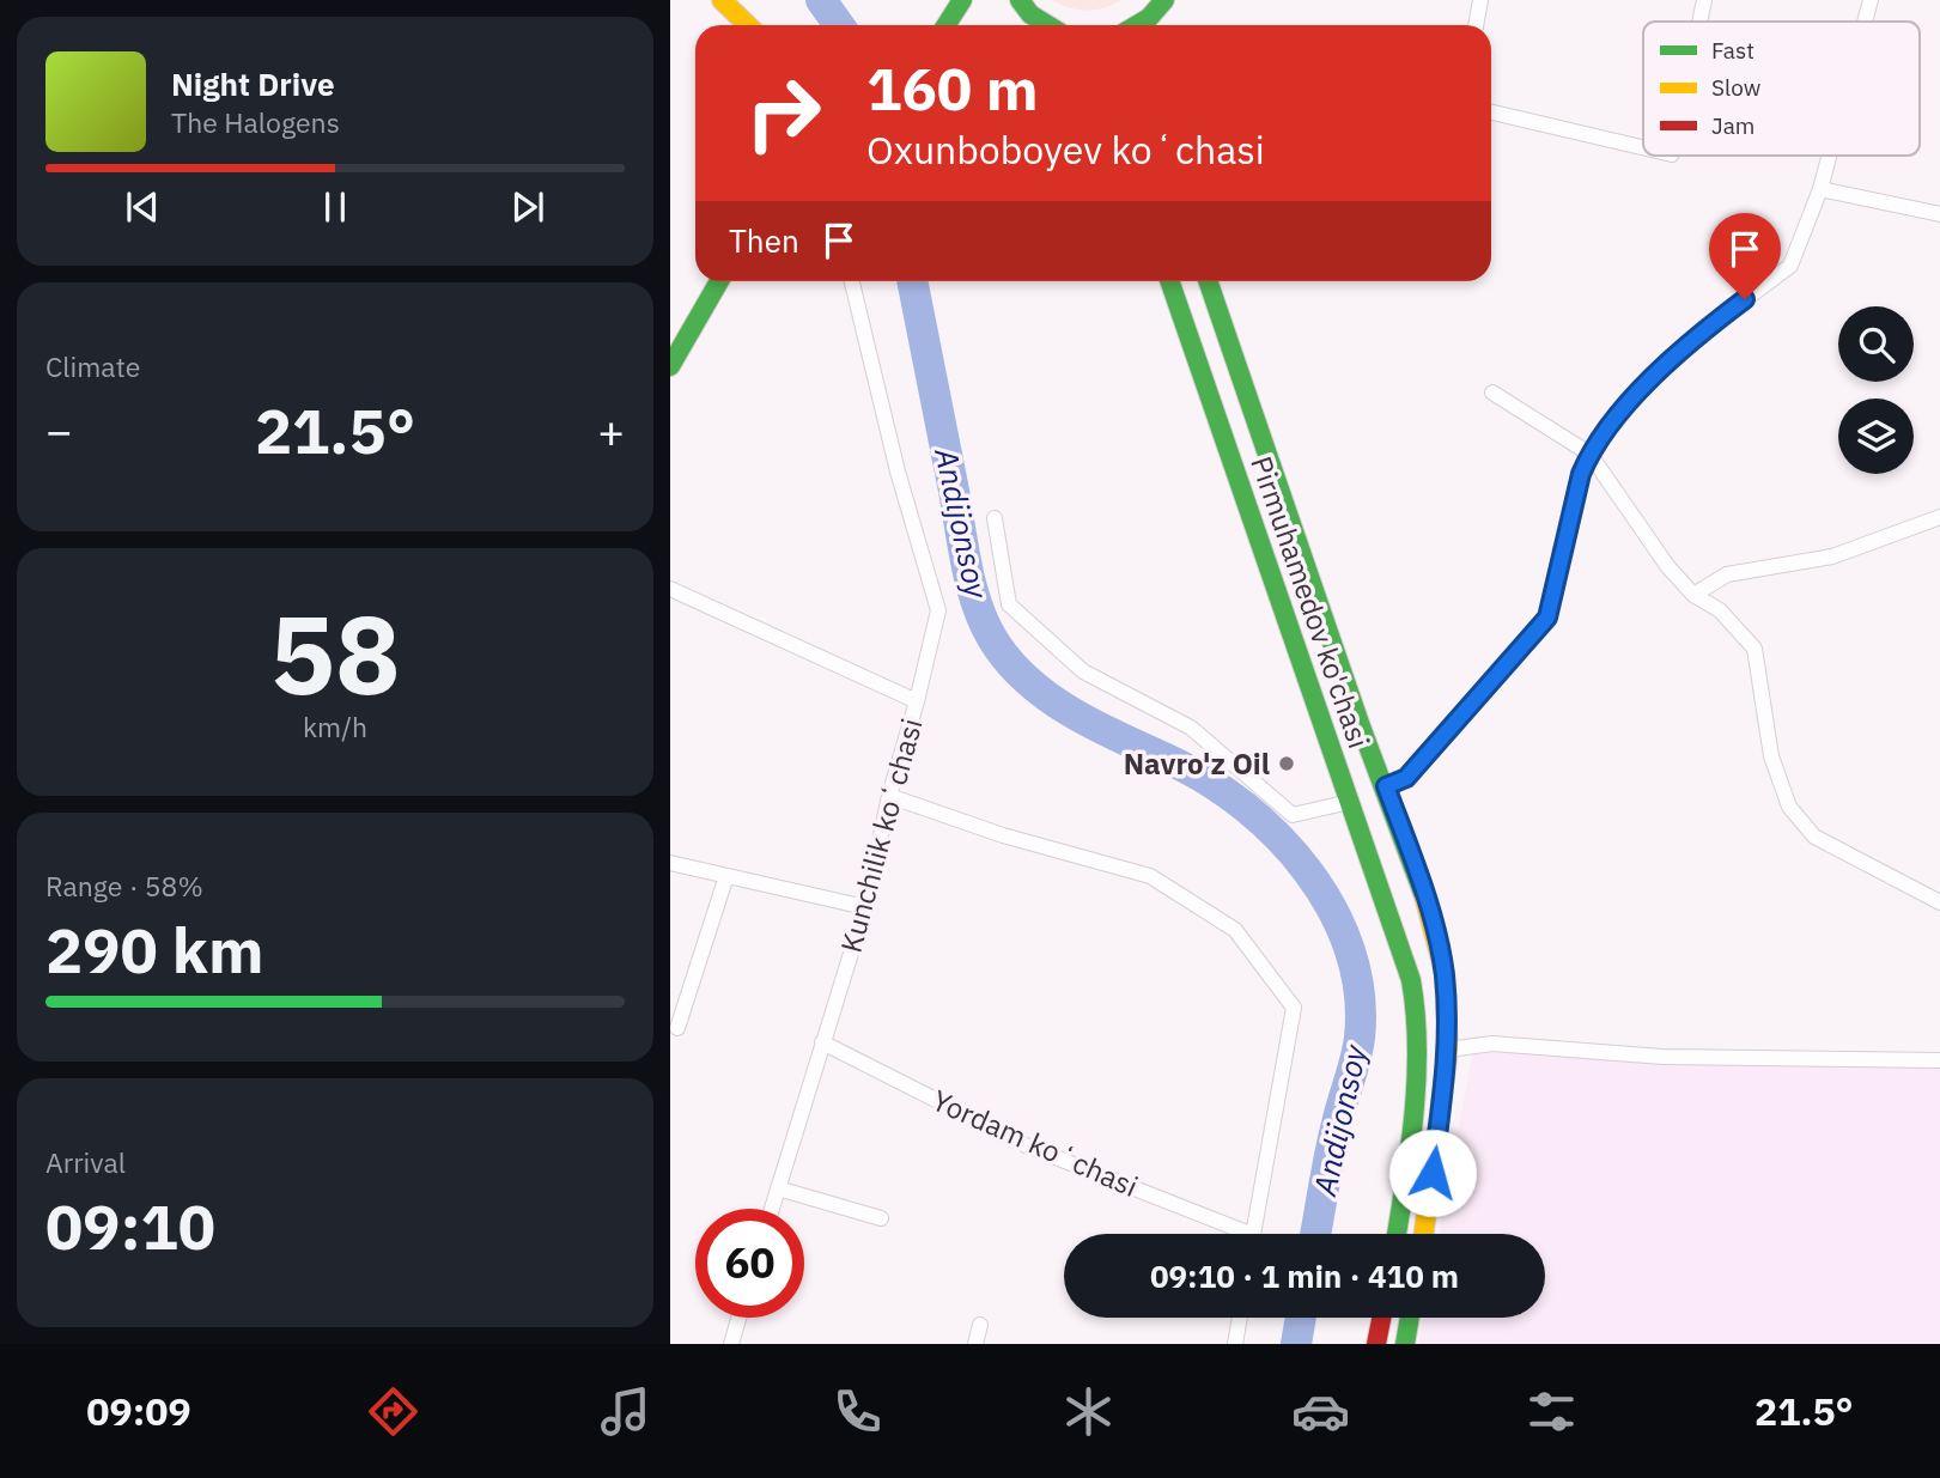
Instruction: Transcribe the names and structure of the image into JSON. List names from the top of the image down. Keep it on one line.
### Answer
{"streets":{"main road":["Pirmuhamedov ko'chasi"],"street":["Kunchilik koʻchasi","Yordam koʻchasi"]},"crossings":[["Kunchilik koʻchasi","Yordam koʻchasi"]],"water":["Andijonsoy"],"places":["Navro'z Oil"],"legend":["Fast","Slow","Jam"],"page":{"turn":["160 m","Oxunboboyev koʻchasi"],"song":["Night Drive","The Halogens"],"then":"Then","tile":["Climate",["58","km/h"],["Range · 58%","290 km"],["Arrival","09:10"]],"heat":["−","21.5°","+"],"limit":"60","trip":"09:10 · 1 min · 410 m","tabs":["09:09","21.5°"]}}
